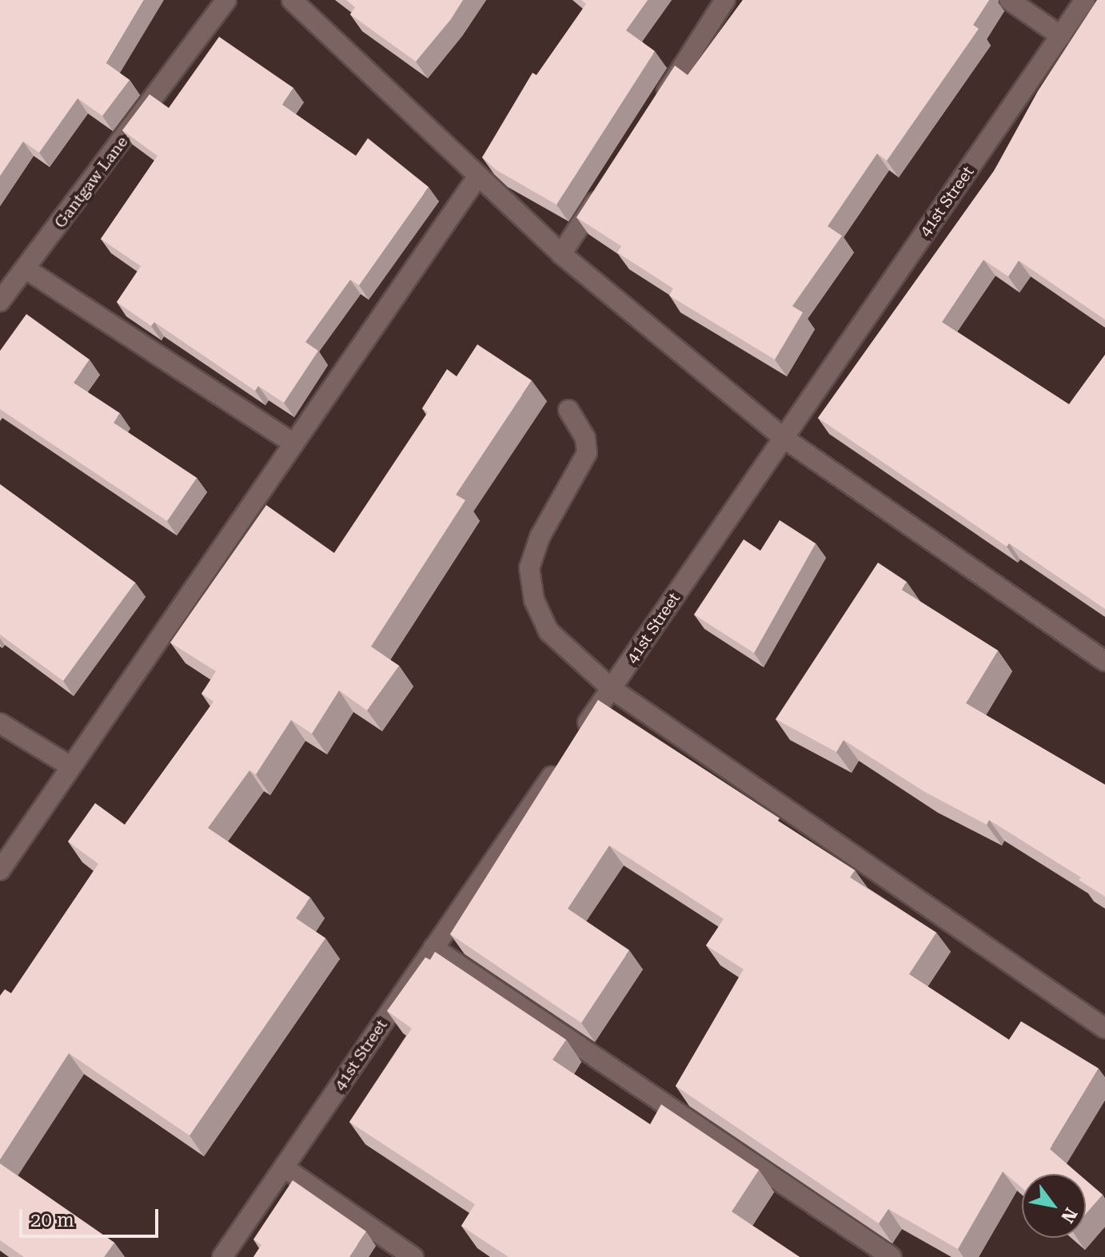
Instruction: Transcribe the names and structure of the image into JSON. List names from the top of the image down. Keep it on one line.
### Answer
{"streets":{"street":["Gantgaw Lane","41st Street"]},"scale_bar":"20 m","north":"bottom right"}
